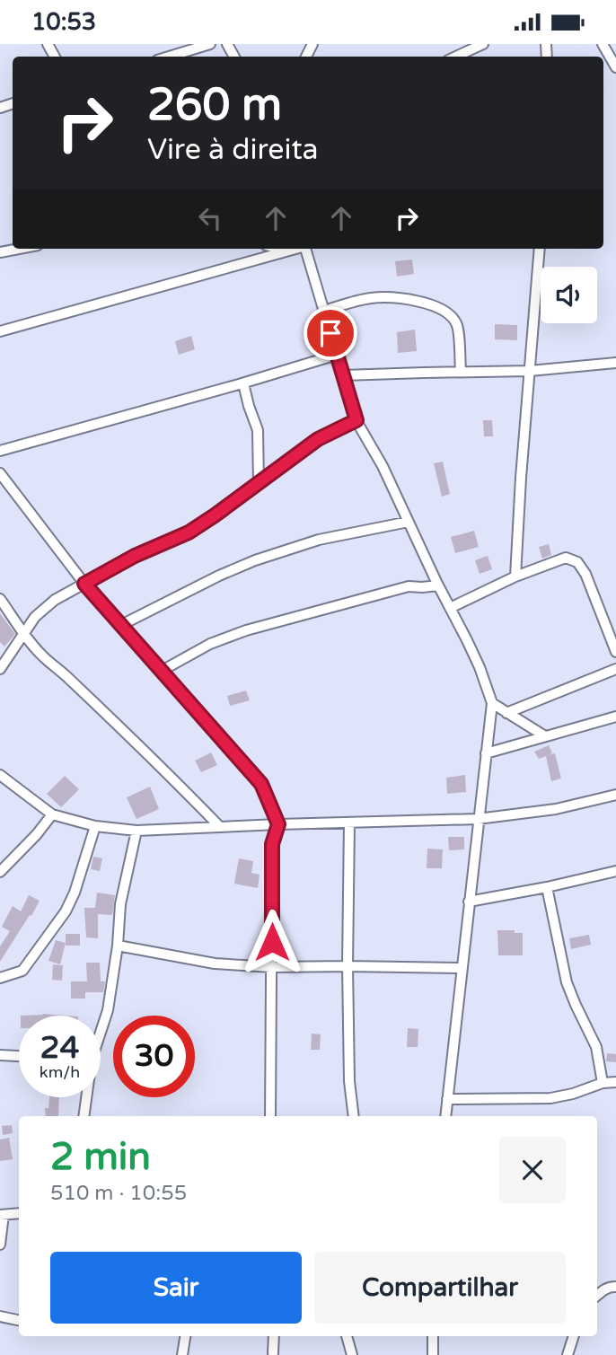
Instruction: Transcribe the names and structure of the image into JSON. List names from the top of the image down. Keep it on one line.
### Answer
{"page":{"status":"10:53","turn":["260 m","Vire à direita"],"speed":"24 km/h","limit":"30","heading":["2 min","510 m · 10:55"],"buttons":["Sair","Compartilhar"]}}
